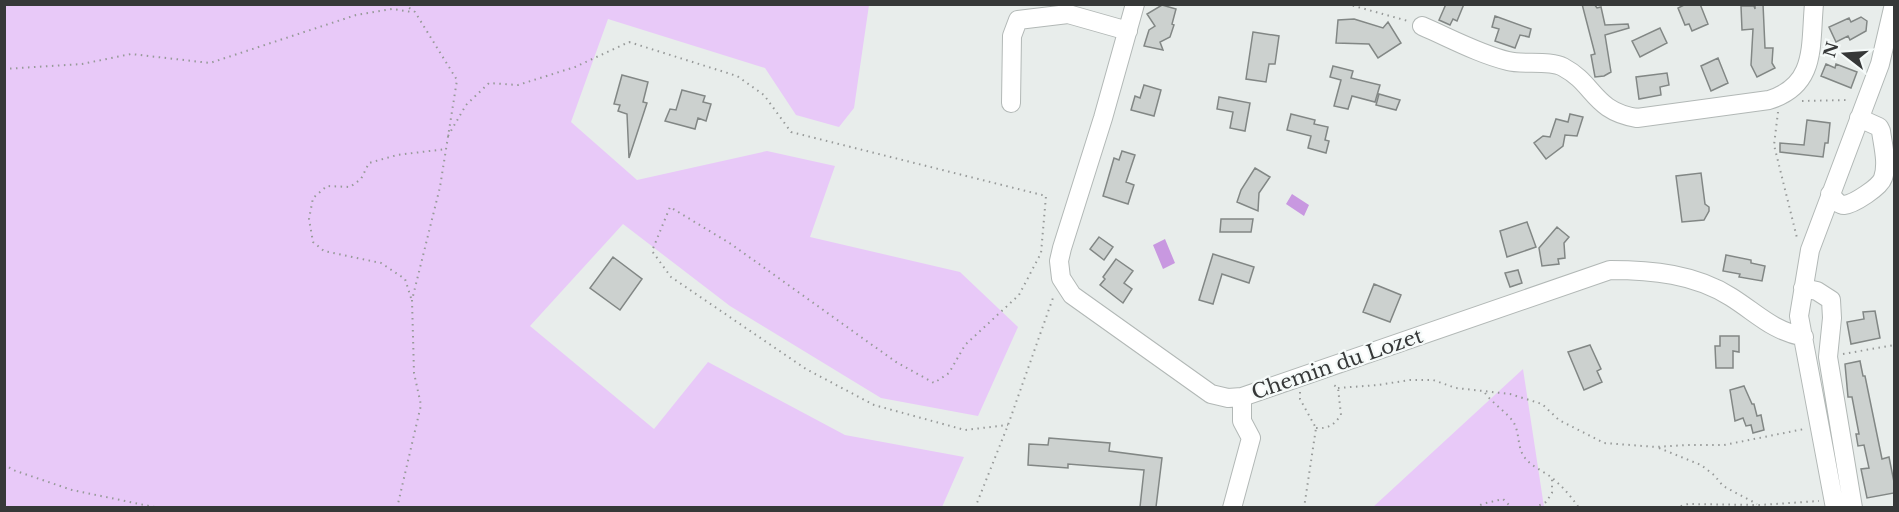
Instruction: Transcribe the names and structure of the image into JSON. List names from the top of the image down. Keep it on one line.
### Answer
{"streets":{"street":["Chemin du Lozet"]},"north":"left"}
